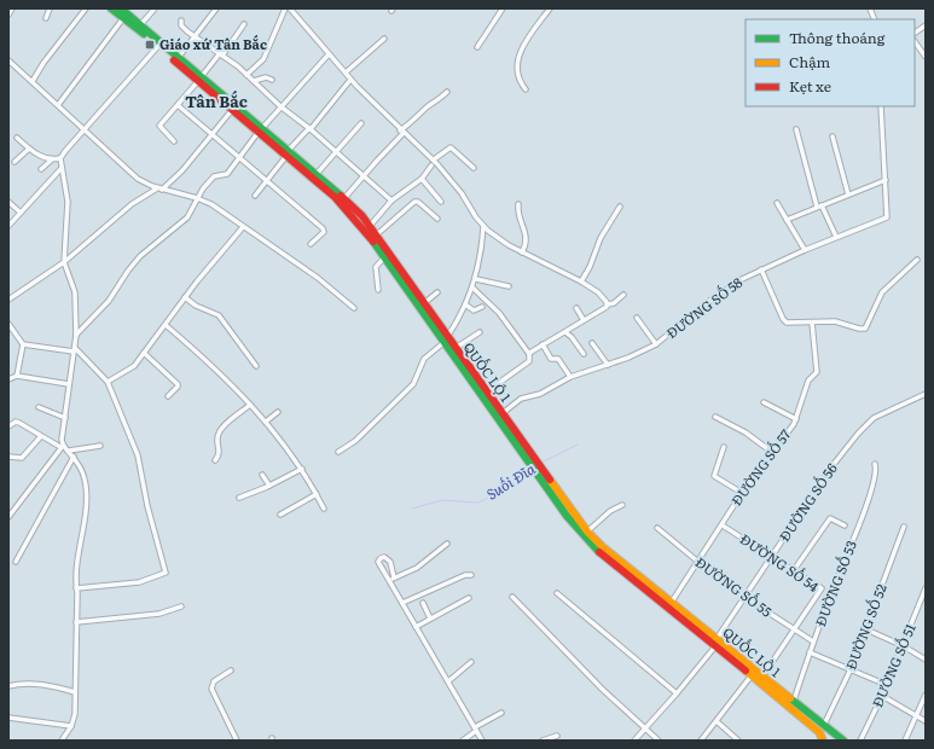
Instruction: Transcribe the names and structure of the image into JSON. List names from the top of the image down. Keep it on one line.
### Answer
{"streets":{"highway":["QUỐC LỘ 1"],"street":["ĐƯỜNG SỐ 58","ĐƯỜNG SỐ 57","ĐƯỜNG SỐ 56","ĐƯỜNG SỐ 54","ĐƯỜNG SỐ 53","ĐƯỜNG SỐ 55","ĐƯỜNG SỐ 52","ĐƯỜNG SỐ 51"]},"crossings":[["ĐƯỜNG SỐ 58","QUỐC LỘ 1"],["QUỐC LỘ 1","ĐƯỜNG SỐ 57"],["QUỐC LỘ 1","ĐƯỜNG SỐ 56"],["QUỐC LỘ 1","ĐƯỜNG SỐ 54"],["QUỐC LỘ 1","ĐƯỜNG SỐ 53"],["QUỐC LỘ 1","ĐƯỜNG SỐ 52"],["ĐƯỜNG SỐ 57","ĐƯỜNG SỐ 54"],["ĐƯỜNG SỐ 57","ĐƯỜNG SỐ 55"],["ĐƯỜNG SỐ 56","ĐƯỜNG SỐ 54"],["ĐƯỜNG SỐ 56","ĐƯỜNG SỐ 55"],["ĐƯỜNG SỐ 54","ĐƯỜNG SỐ 55"],["ĐƯỜNG SỐ 53","ĐƯỜNG SỐ 55"]],"districts":["Tân Bắc"],"water":["Suối Đĩa"],"places":{"transit":["Giáo xứ Tân Bắc"]},"legend":["Thông thoáng","Chậm","Kẹt xe"]}
